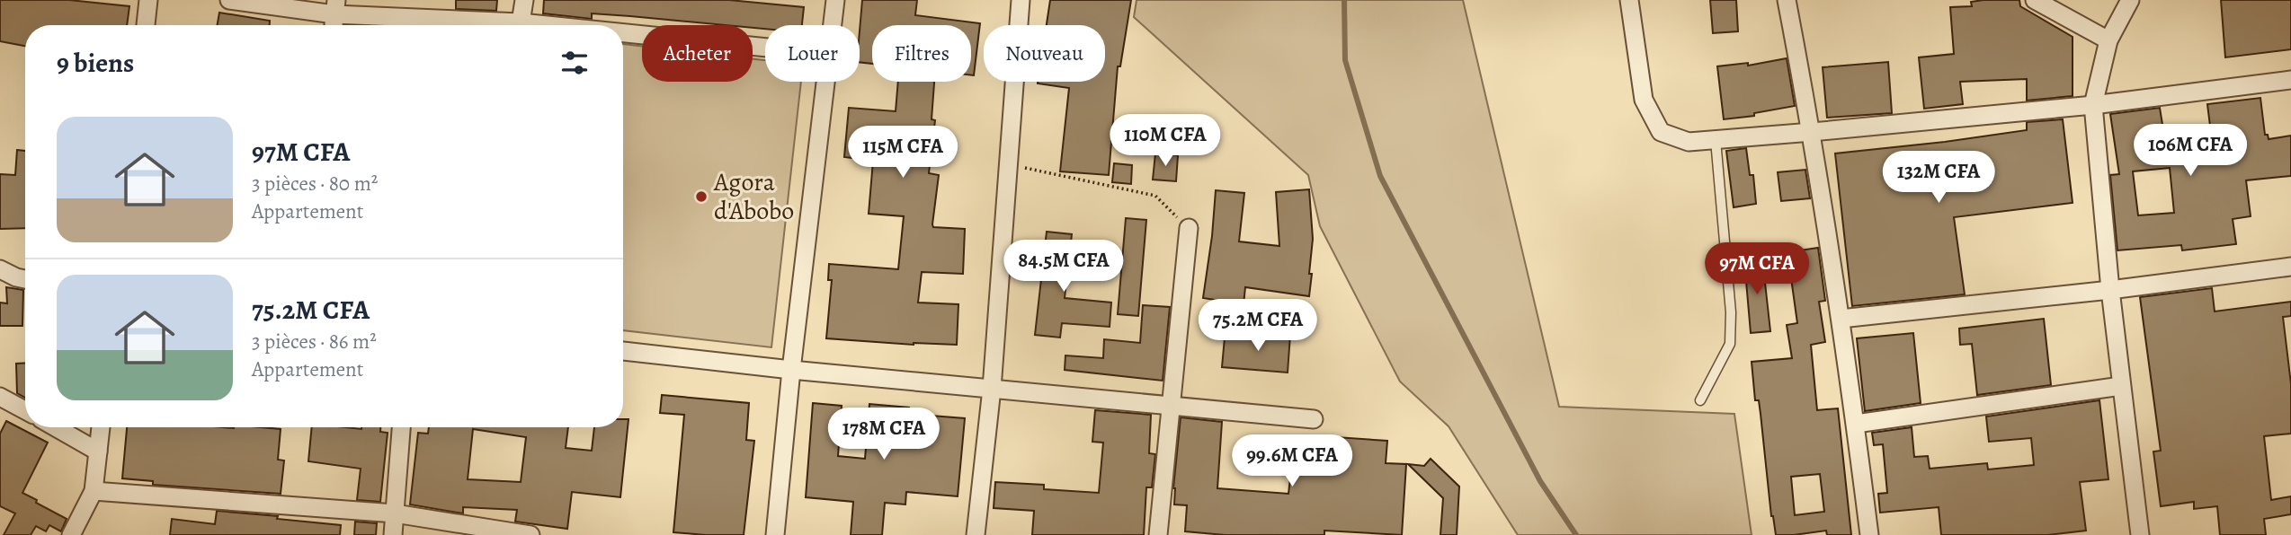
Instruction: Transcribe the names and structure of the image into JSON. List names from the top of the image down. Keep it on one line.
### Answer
{"places":["Agora d'Abobo"],"page":{"chip":["Acheter","Louer","Filtres","Nouveau"],"heading":"9 biens","list":[{"name":"97M CFA","note":"3 pièces · 80 m² · Appartement"},{"name":"75.2M CFA","note":"3 pièces · 86 m² · Appartement"}],"price":["110M CFA","106M CFA","115M CFA","132M CFA","84.5M CFA","97M CFA","75.2M CFA","178M CFA","99.6M CFA"]}}
